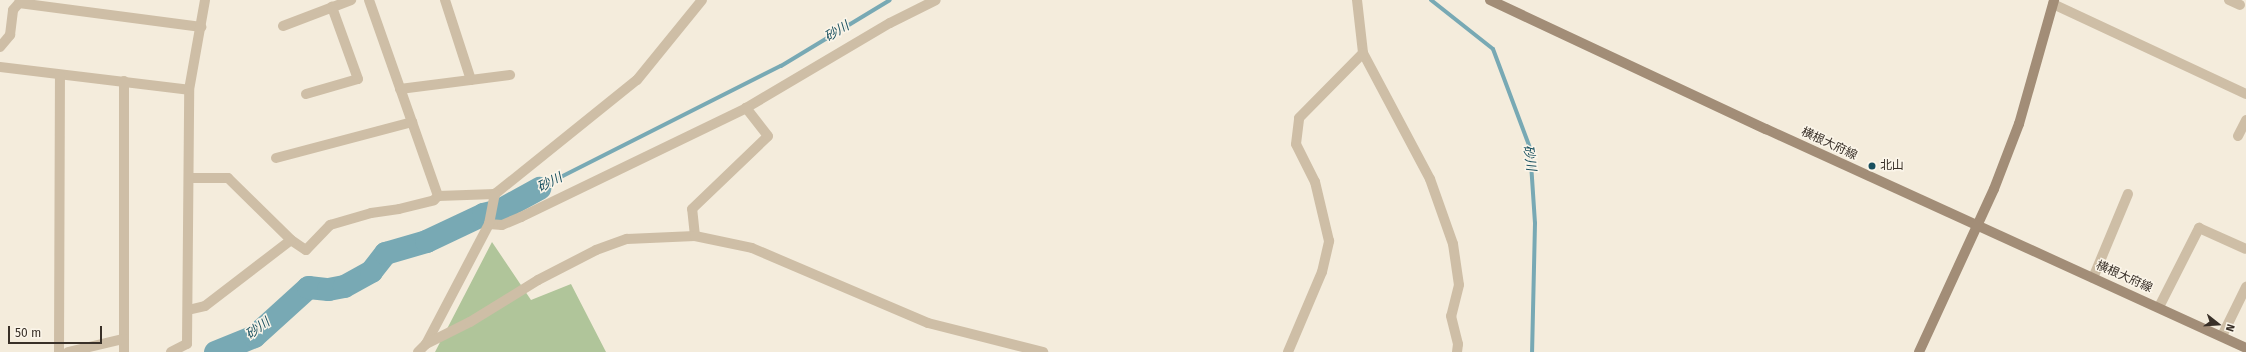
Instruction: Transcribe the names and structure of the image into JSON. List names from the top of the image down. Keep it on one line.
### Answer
{"streets":{"main road":["横根大府線"]},"water":["砂川"],"places":["北山"],"scale_bar":"50 m","north":"right"}
